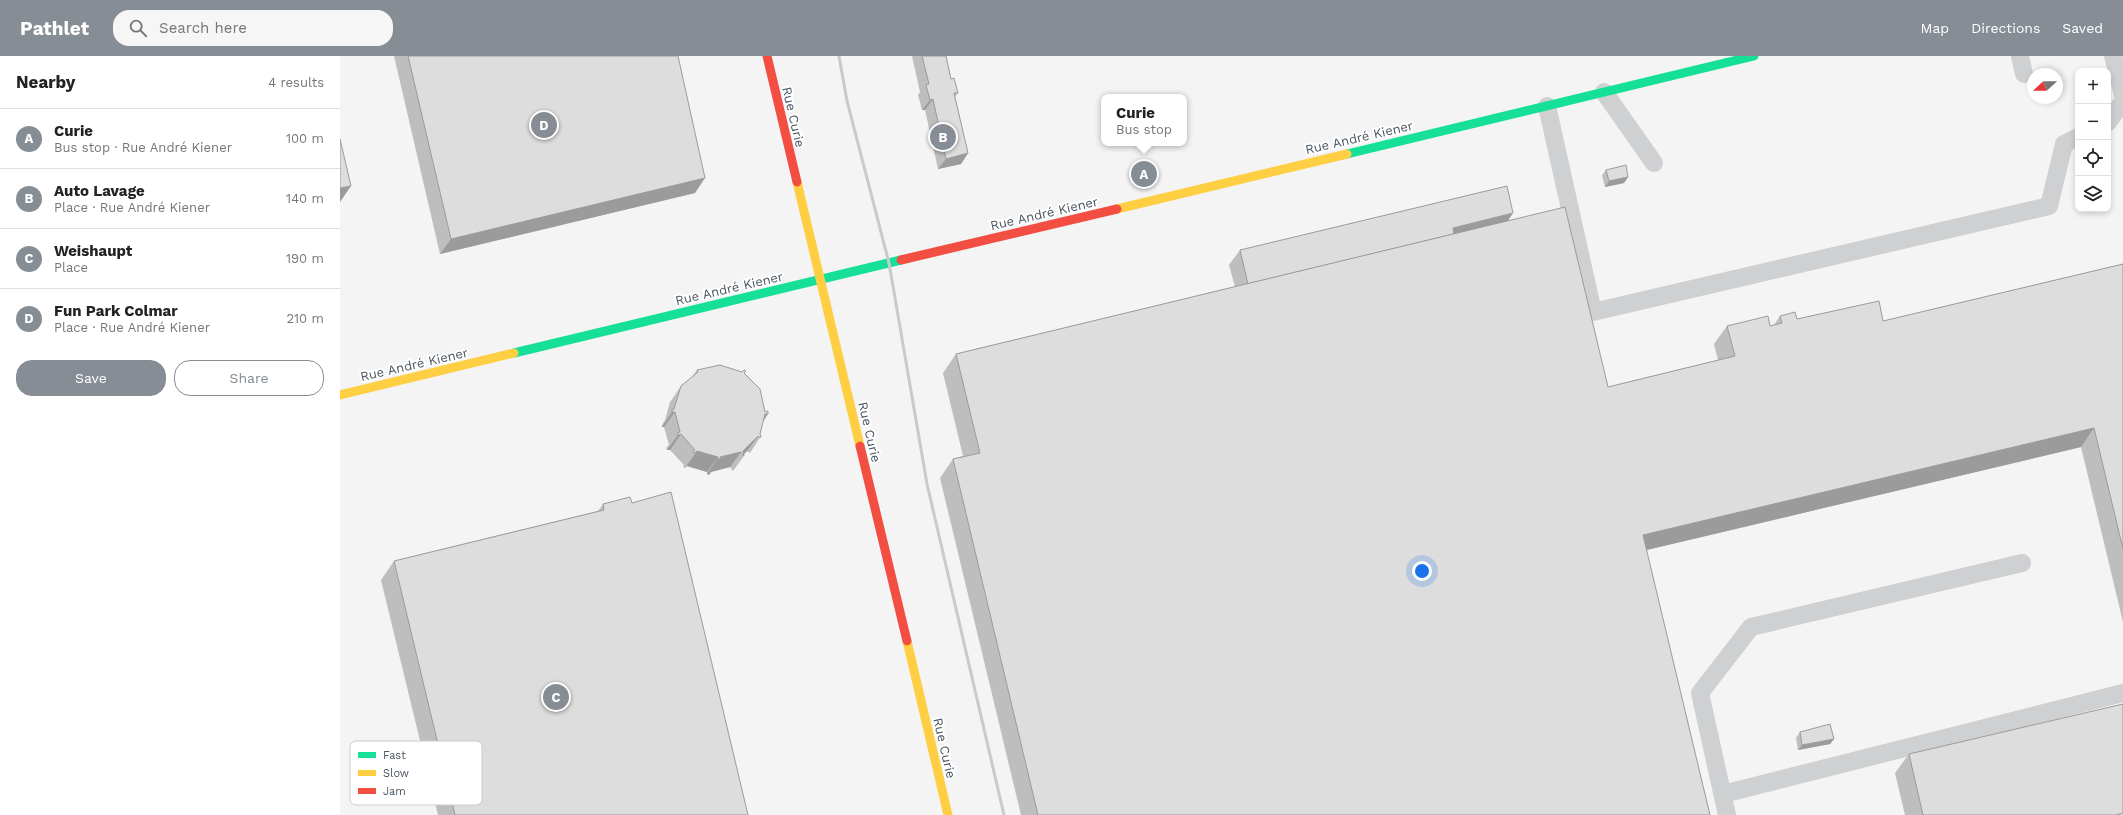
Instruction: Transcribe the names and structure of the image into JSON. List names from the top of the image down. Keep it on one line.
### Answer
{"streets":{"street":["Rue Curie","Rue André Kiener"]},"crossings":[["Rue Curie","Rue André Kiener"]],"legend":["Fast","Slow","Jam"],"north":"left","page":{"header":"Pathlet","search":"Search here","nav":["Map","Directions","Saved"],"heading":["Nearby","4 results"],"map_buttons":["+","−"],"popup":["Curie","Bus stop"],"list":[{"mark":"A","name":"Curie","note":"Bus stop · Rue André Kiener","value":"100 m"},{"mark":"B","name":"Auto Lavage","note":"Place · Rue André Kiener","value":"140 m"},{"mark":"C","name":"Weishaupt","note":"Place","value":"190 m"},{"mark":"D","name":"Fun Park Colmar","note":"Place · Rue André Kiener","value":"210 m"}],"pins":["D","B","A","C"],"buttons":["Save","Share"]}}
